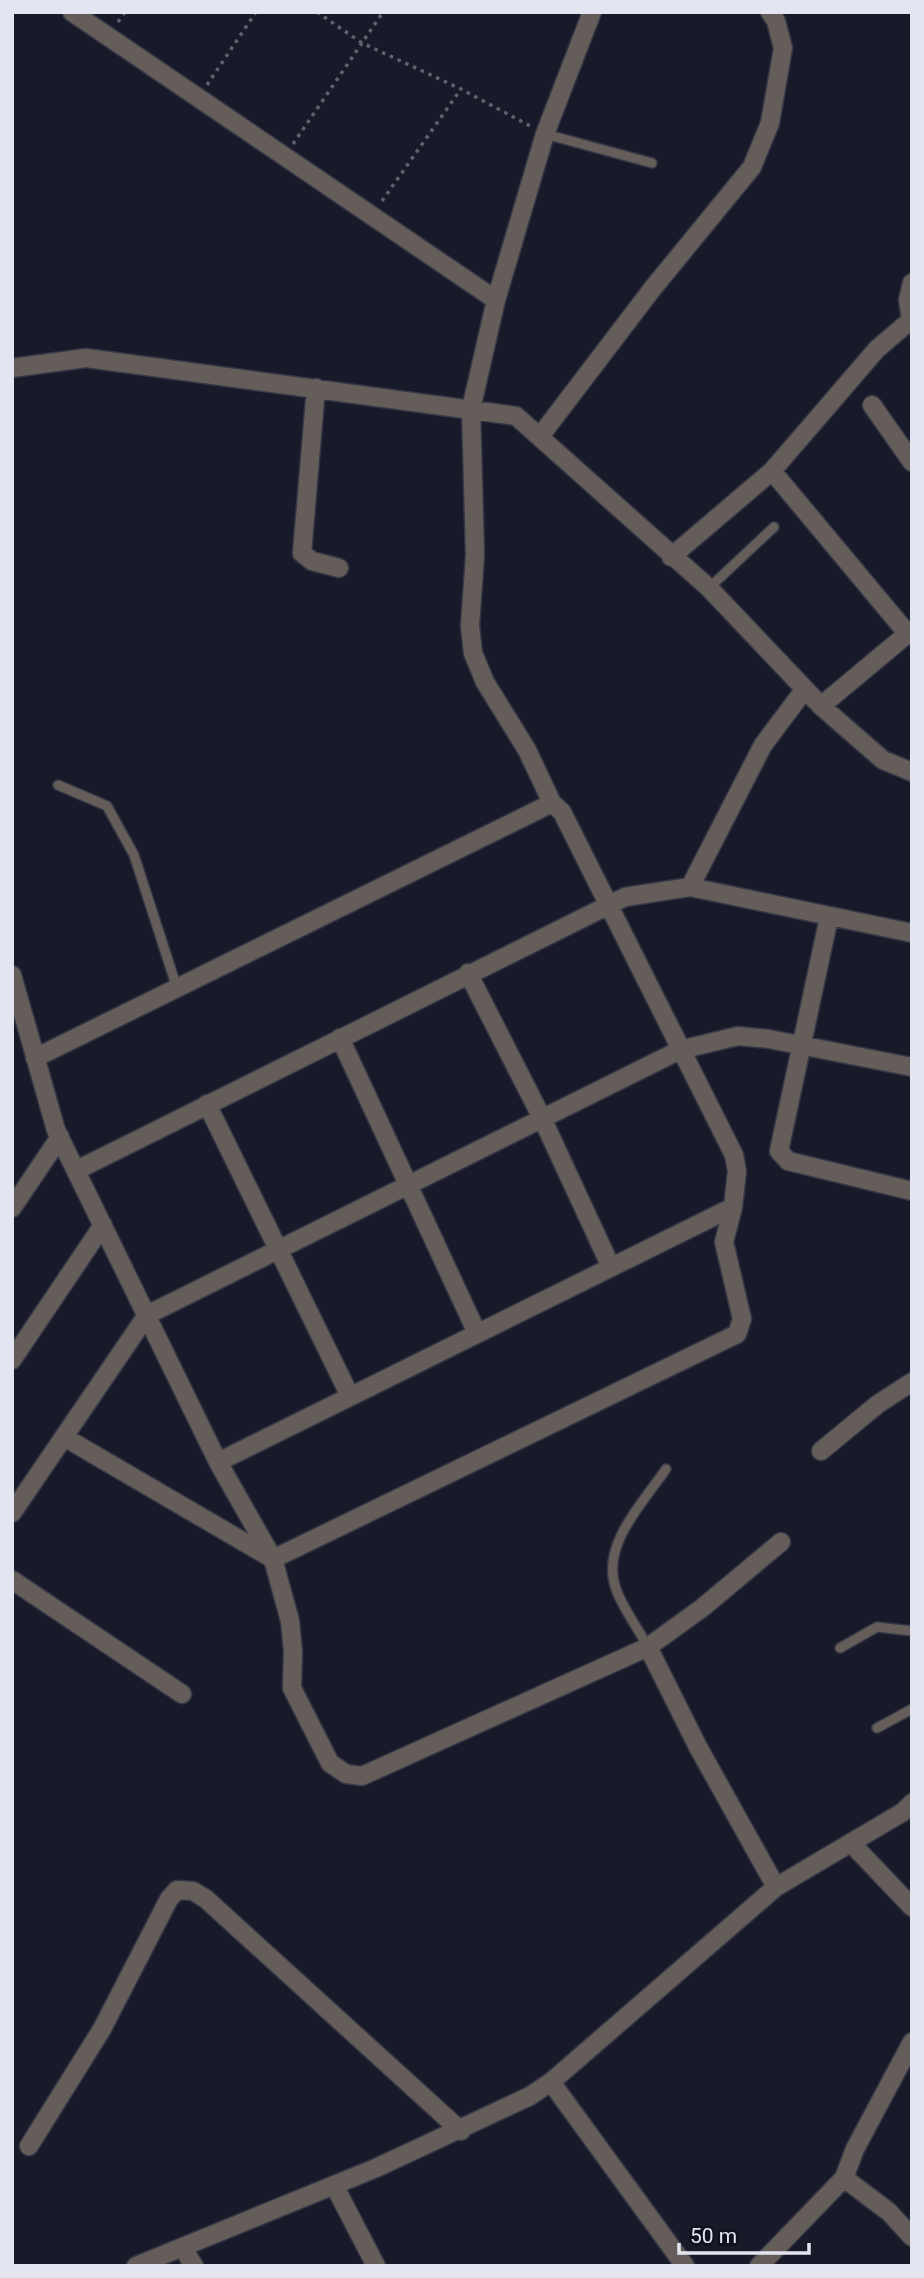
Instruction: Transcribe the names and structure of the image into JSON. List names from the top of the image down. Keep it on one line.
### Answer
{"scale_bar":"50 m"}
